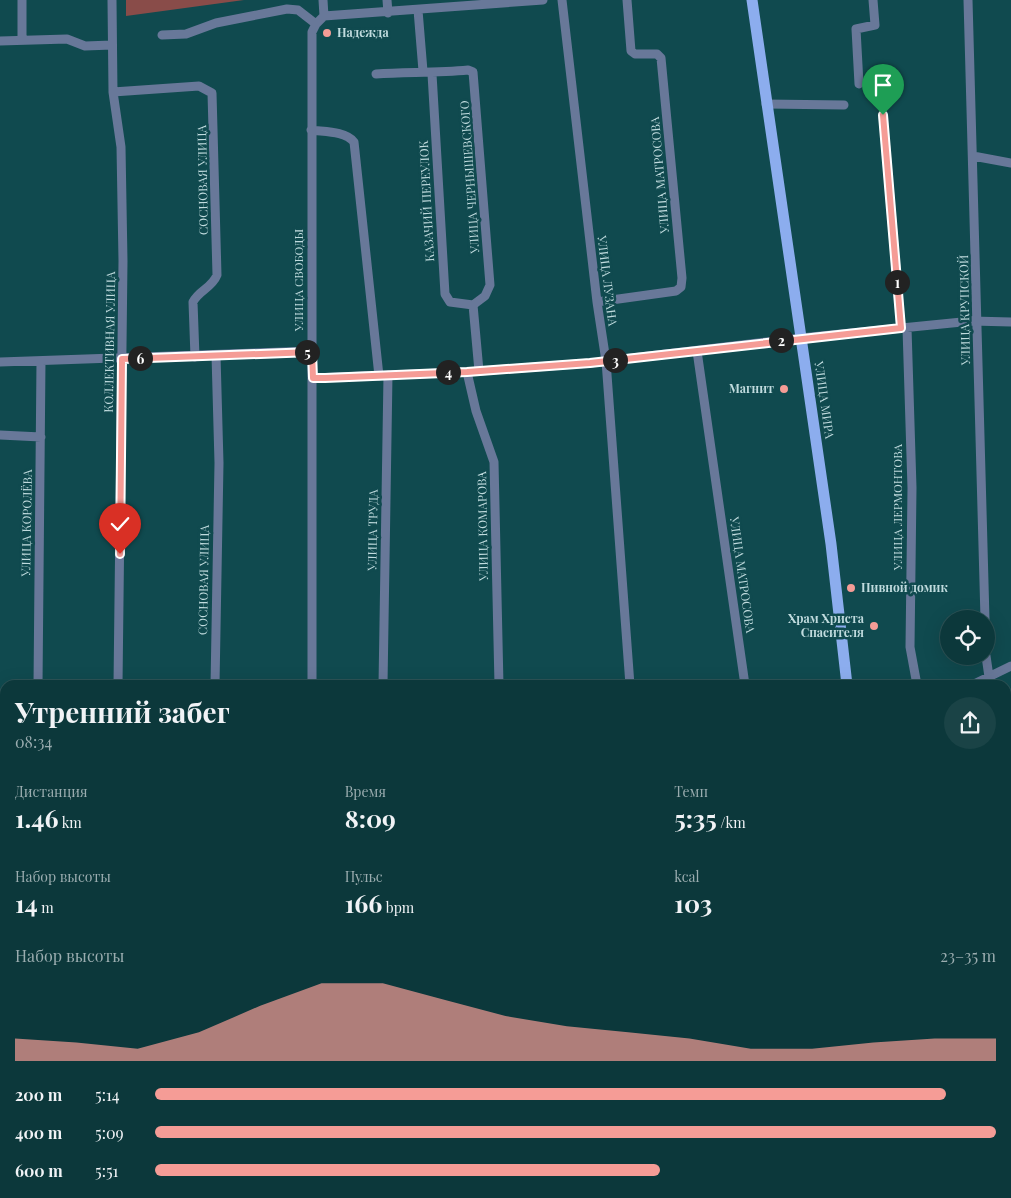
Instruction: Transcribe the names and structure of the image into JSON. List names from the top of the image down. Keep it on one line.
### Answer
{"streets":{"main road":["УЛИЦА МИРА"],"street":["УЛИЦА МАТРОСОВА","УЛИЦА ЧЕРНЫШЕВСКОГО","СОСНОВАЯ УЛИЦА","КАЗАЧИЙ ПЕРЕУЛОК","УЛИЦА СВОБОДЫ","УЛИЦА ЛУЗАНА","УЛИЦА КРУПСКОЙ","КОЛЛЕКТИВНАЯ УЛИЦА","УЛИЦА ЛЕРМОНТОВА","УЛИЦА КОРОЛЁВА","УЛИЦА КОМАРОВА","УЛИЦА ТРУДА"]},"crossings":[["УЛИЦА МАТРОСОВА","УЛИЦА ЛУЗАНА"],["УЛИЦА ЧЕРНЫШЕВСКОГО","КАЗАЧИЙ ПЕРЕУЛОК"],["СОСНОВАЯ УЛИЦА","КОЛЛЕКТИВНАЯ УЛИЦА"],["УЛИЦА СВОБОДЫ","УЛИЦА ТРУДА"]],"places":["Надежда","Магнит","Пивной домик","Храм Христа Спасителя"],"page":{"pins":["1","2","5","6","3","4"],"heading":["Утренний забег","08:34"],"stats":[["Дистанция","1.46 km"],["Время","8:09"],["Темп","5:35 /km"],["Набор высоты","14 m"],["Пульс","166 bpm"],["kcal","103"]],"chart":["Набор высоты","23–35 m"],"list":[{"name":"200 m","note":"5:14"},{"name":"400 m","note":"5:09"},{"name":"600 m","note":"5:51"}]}}
